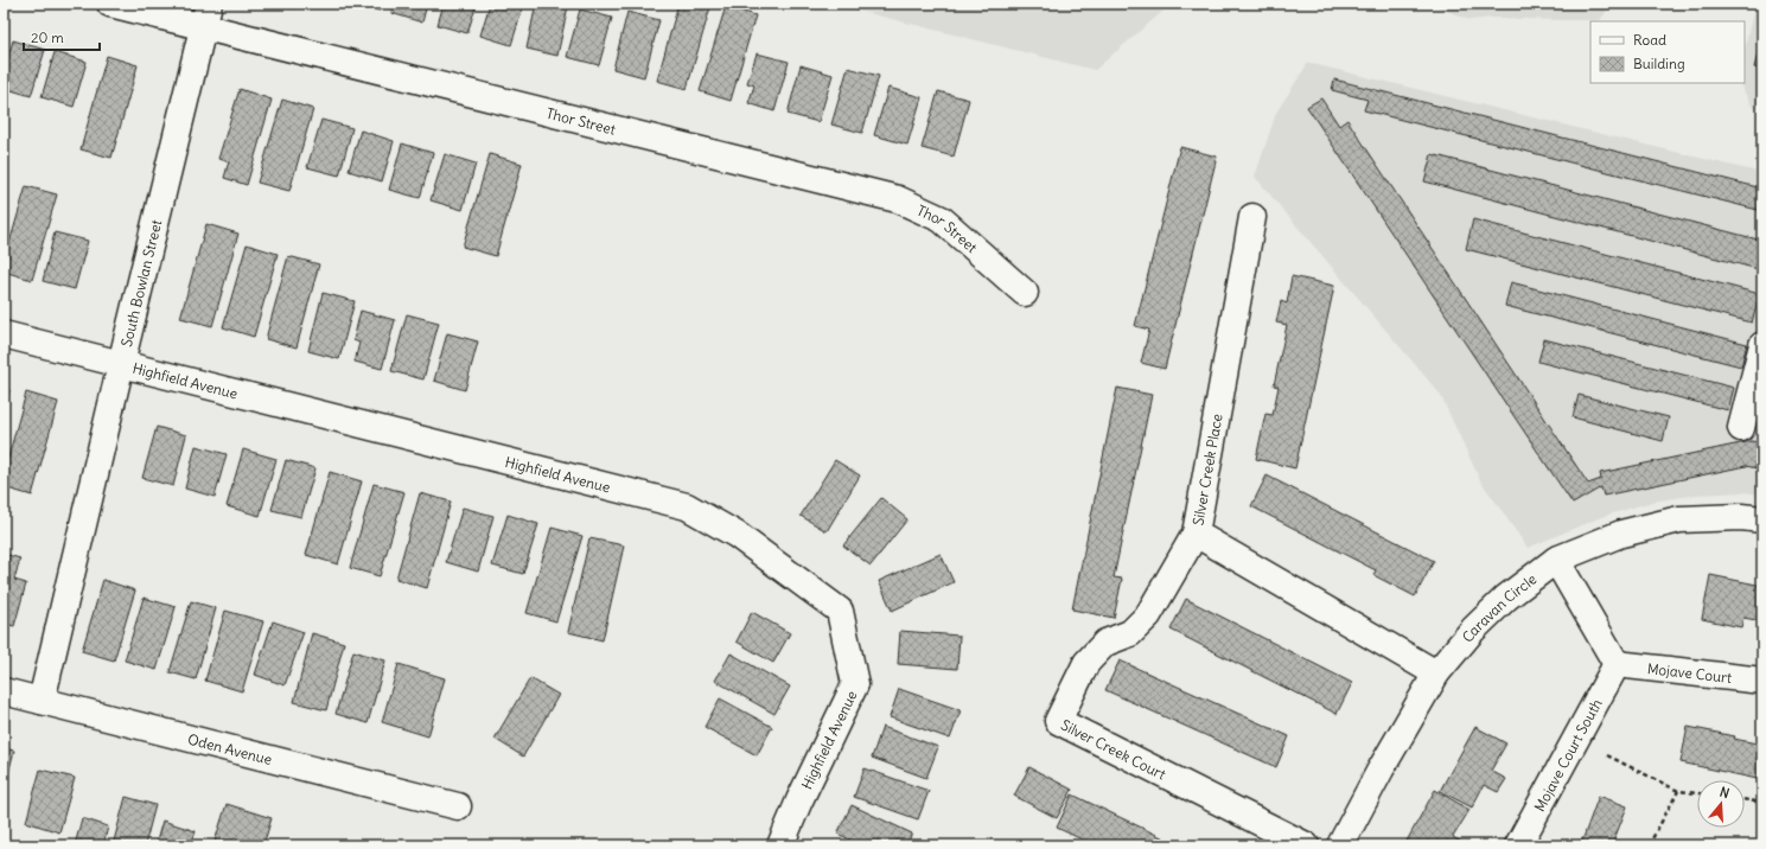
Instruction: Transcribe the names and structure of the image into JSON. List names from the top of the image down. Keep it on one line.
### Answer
{"streets":{"street":["Thor Street","South Bowlan Street","Highfield Avenue","Silver Creek Place","Caravan Circle","Mojave Court","Oden Avenue","Silver Creek Court","Mojave Court South"]},"crossings":[["Thor Street","South Bowlan Street"],["South Bowlan Street","Highfield Avenue"],["South Bowlan Street","Oden Avenue"],["Silver Creek Place","Caravan Circle"],["Silver Creek Place","Silver Creek Court"],["Mojave Court","Mojave Court South"]],"legend":["Road","Building"],"scale_bar":"20 m","north":"top"}
